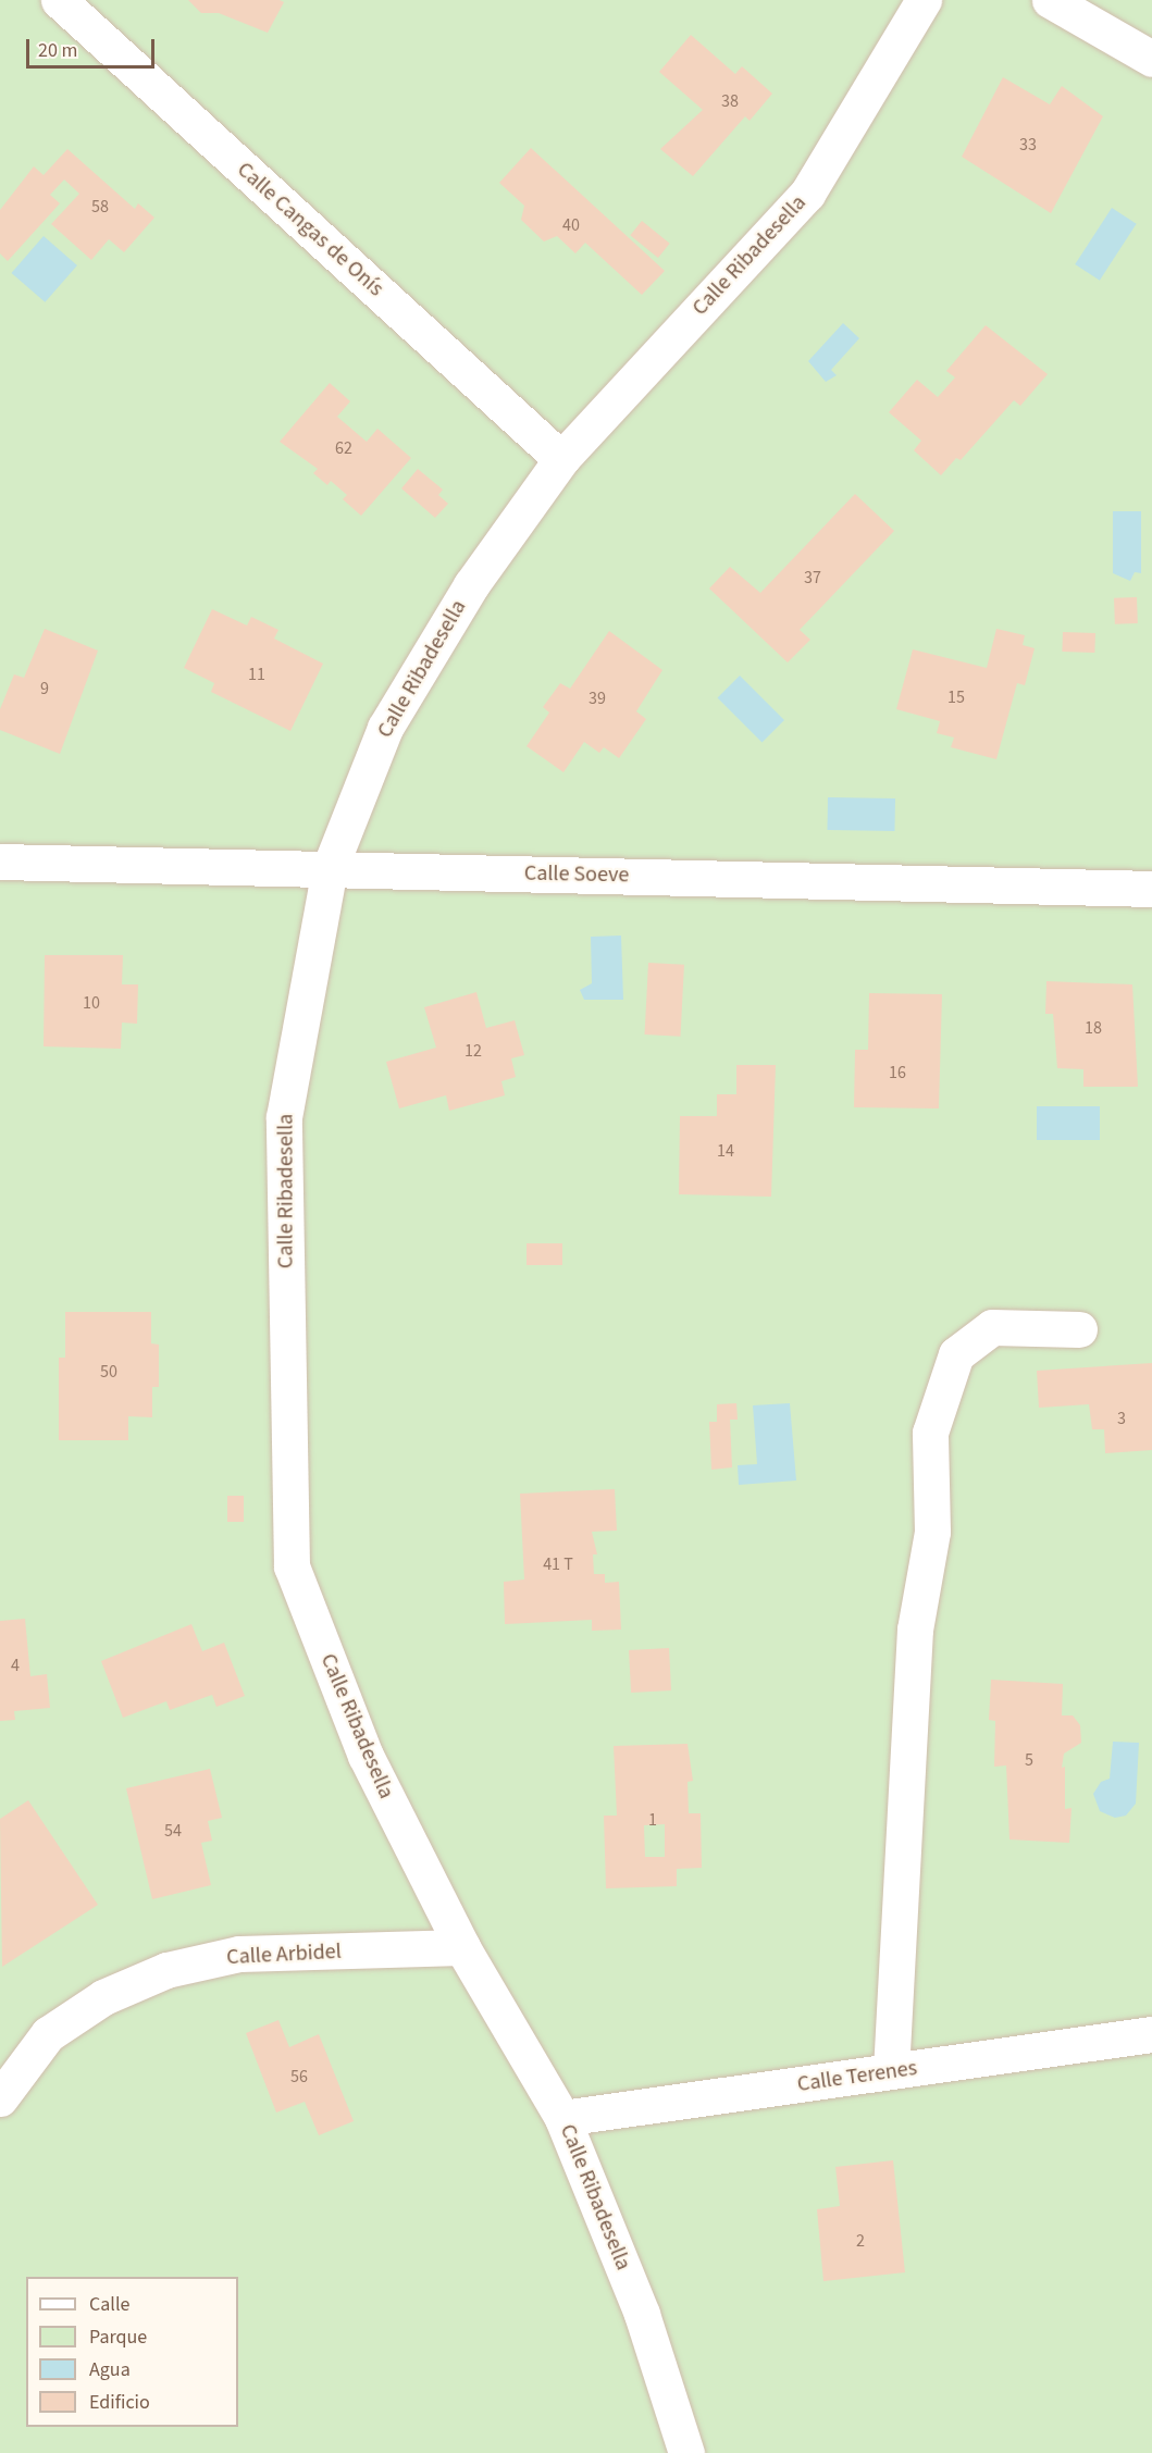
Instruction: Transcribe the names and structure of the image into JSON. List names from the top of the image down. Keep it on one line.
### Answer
{"streets":{"street":["Calle Cangas de Onís","Calle Ribadesella","Calle Soeve","Calle Arbidel","Calle Terenes"]},"crossings":[["Calle Cangas de Onís","Calle Ribadesella"],["Calle Ribadesella","Calle Soeve"],["Calle Ribadesella","Calle Arbidel"],["Calle Ribadesella","Calle Terenes"]],"house_numbers":["38","33","58","40","62","37","11","9","15","39","10","18","12","16","14","50","3","41 T","4","5","1","54","56","2"],"legend":["Calle","Parque","Agua","Edificio"],"scale_bar":"20 m"}
